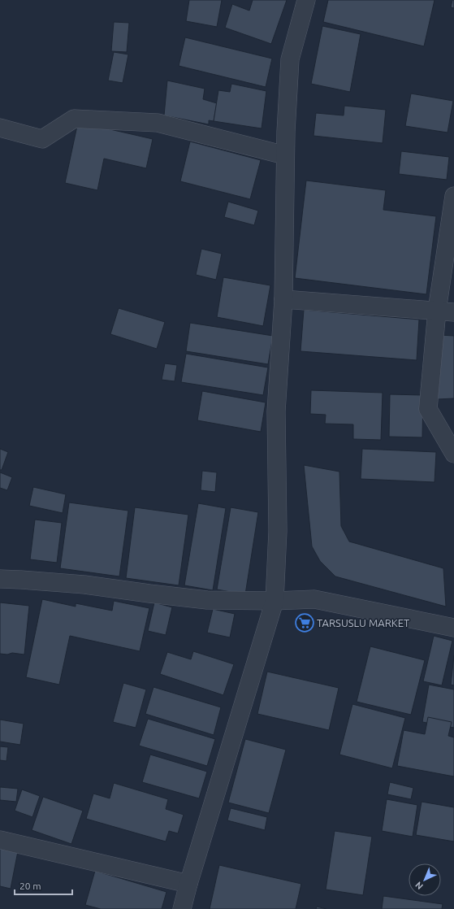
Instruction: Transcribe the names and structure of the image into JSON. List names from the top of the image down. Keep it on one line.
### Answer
{"places":{"supermarket":["TARSUSLU MARKET"]},"scale_bar":"20 m","north":"bottom left"}
